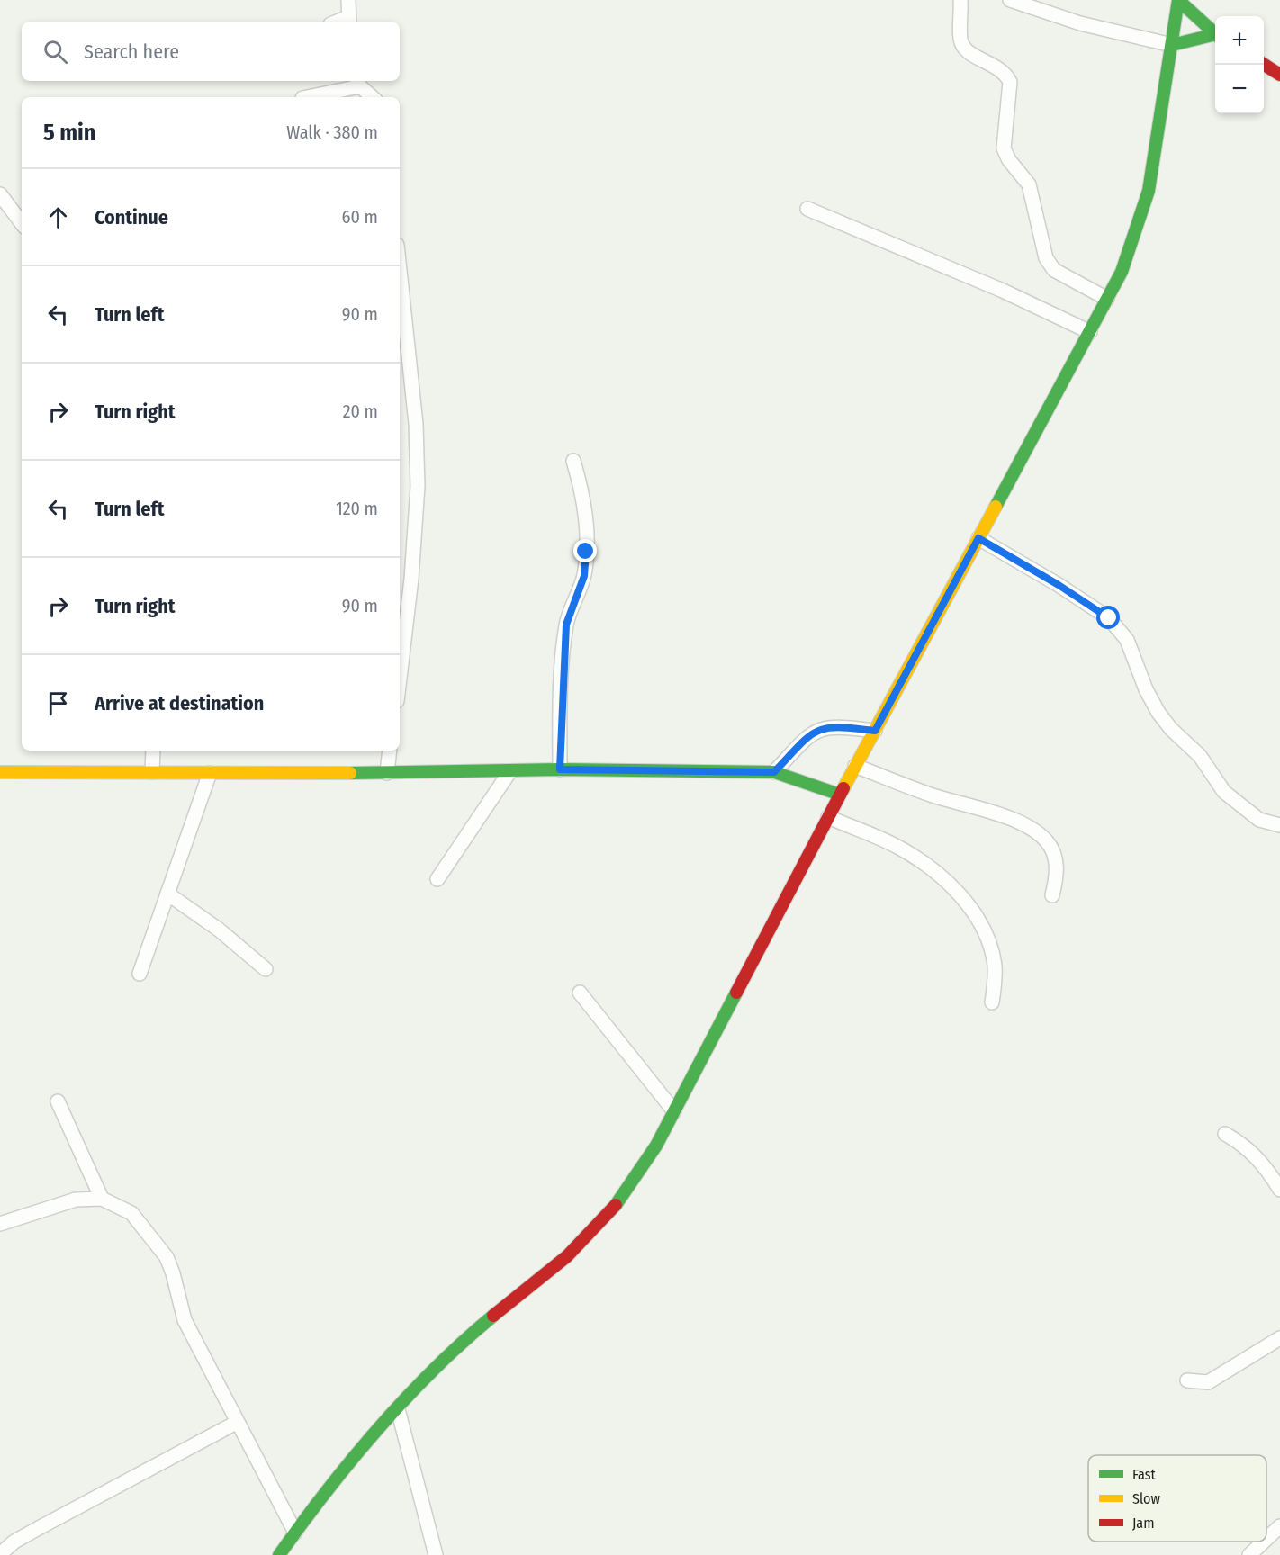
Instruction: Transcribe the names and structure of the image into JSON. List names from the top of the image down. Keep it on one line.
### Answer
{"legend":["Fast","Slow","Jam"],"page":{"map_buttons":["+","−"],"search":"Search here","heading":["5 min","Walk · 380 m"],"list":[["Continue","60 m"],["Turn left","90 m"],["Turn right","20 m"],["Turn left","120 m"],["Turn right","90 m"],"Arrive at destination"]}}
